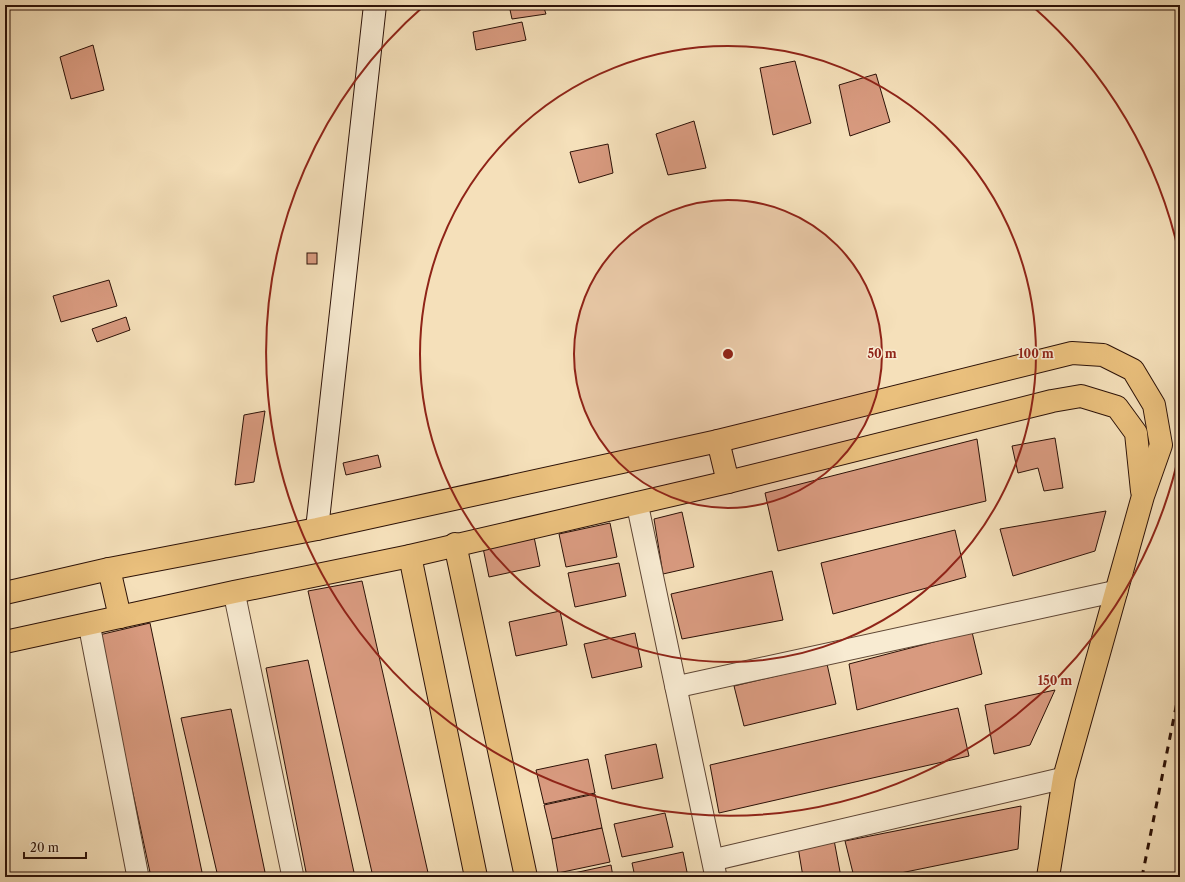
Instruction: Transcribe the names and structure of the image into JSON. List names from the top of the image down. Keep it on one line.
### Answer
{"scale_bar":"20 m","rings":["50 m","100 m","150 m"]}
